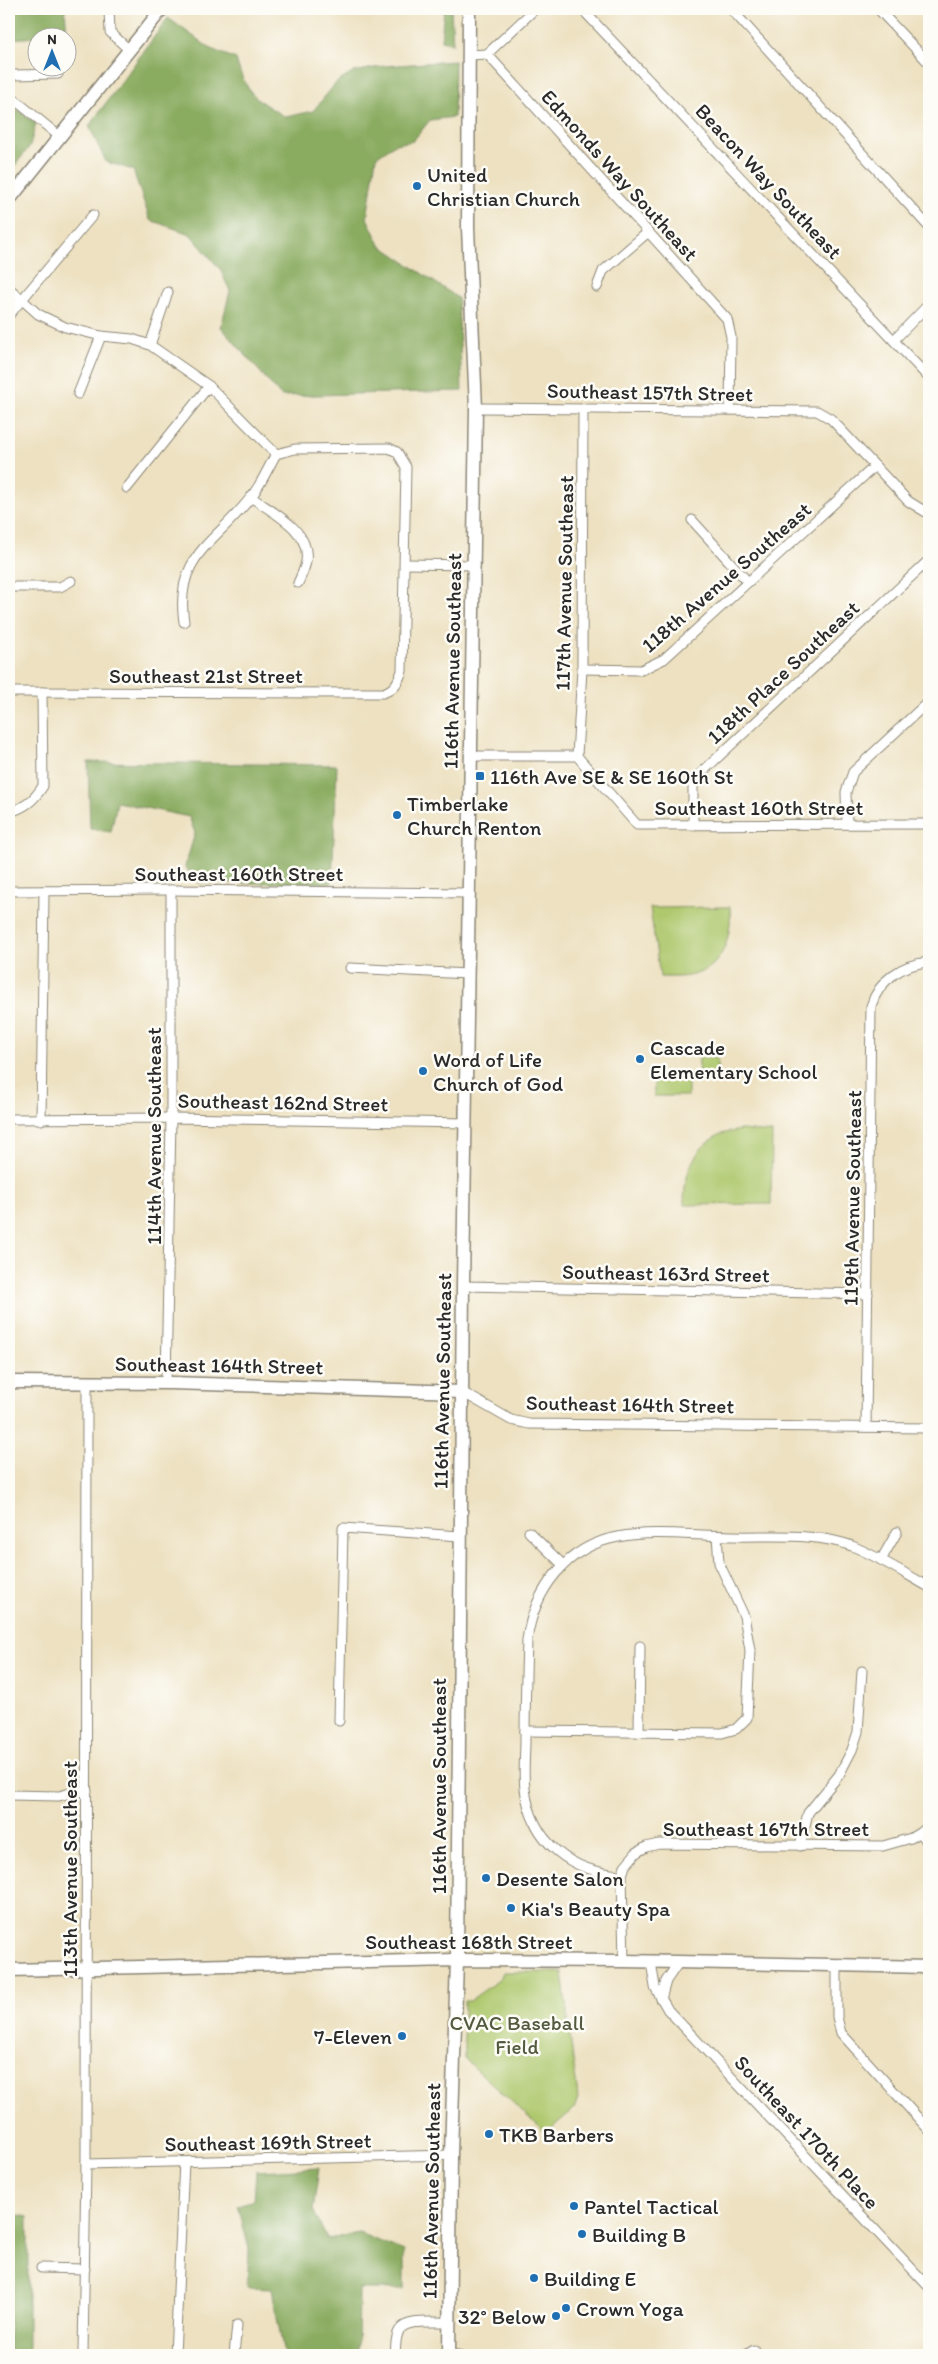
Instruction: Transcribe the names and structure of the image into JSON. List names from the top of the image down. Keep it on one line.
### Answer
{"streets":{"street":["Edmonds Way Southeast","Beacon Way Southeast","Southeast 157th Street","118th Avenue Southeast","117th Avenue Southeast","116th Avenue Southeast","118th Place Southeast","Southeast 21st Street","Southeast 160th Street","Southeast 162nd Street","114th Avenue Southeast","119th Avenue Southeast","Southeast 163rd Street","Southeast 164th Street","Southeast 167th Street","113th Avenue Southeast","Southeast 168th Street","Southeast 170th Place","Southeast 169th Street"]},"crossings":[["Edmonds Way Southeast","Southeast 157th Street"],["Southeast 157th Street","118th Avenue Southeast"],["Southeast 157th Street","117th Avenue Southeast"],["Southeast 157th Street","116th Avenue Southeast"],["118th Avenue Southeast","117th Avenue Southeast"],["117th Avenue Southeast","Southeast 160th Street"],["116th Avenue Southeast","Southeast 160th Street"],["116th Avenue Southeast","Southeast 162nd Street"],["116th Avenue Southeast","Southeast 163rd Street"],["116th Avenue Southeast","Southeast 164th Street"],["116th Avenue Southeast","Southeast 168th Street"],["116th Avenue Southeast","Southeast 169th Street"],["118th Place Southeast","Southeast 160th Street"],["Southeast 160th Street","114th Avenue Southeast"],["Southeast 162nd Street","114th Avenue Southeast"],["114th Avenue Southeast","Southeast 164th Street"],["119th Avenue Southeast","Southeast 163rd Street"],["119th Avenue Southeast","Southeast 164th Street"],["Southeast 164th Street","113th Avenue Southeast"],["113th Avenue Southeast","Southeast 168th Street"],["113th Avenue Southeast","Southeast 169th Street"],["Southeast 168th Street","Southeast 170th Place"]],"parks":["CVAC Baseball Field"],"places":{"other":["United Christian Church","Timberlake Church Renton","Cascade Elementary School","Word of Life Church of God","Desente Salon","Kia's Beauty Spa","7-Eleven","TKB Barbers","Pantel Tactical","Building B","Building E","Crown Yoga","32° Below"],"transit":["116th Ave SE & SE 160th St"]},"north":"top"}
